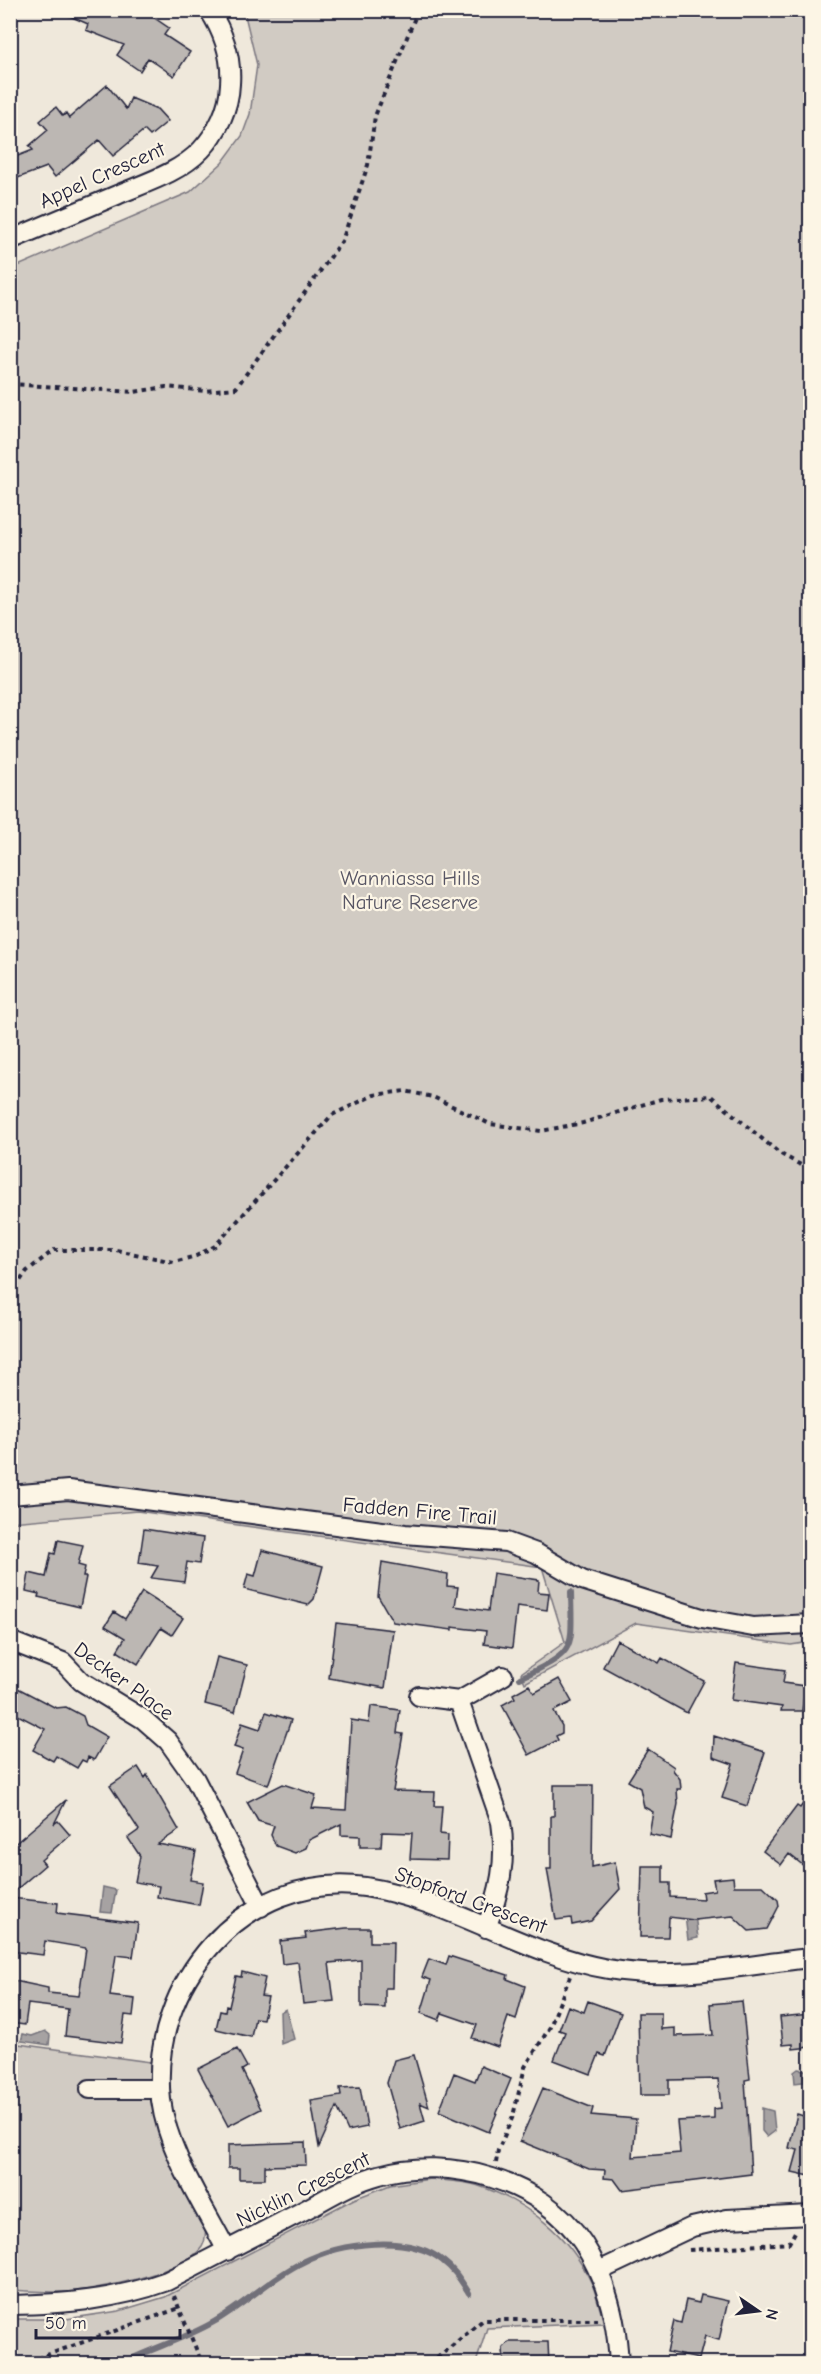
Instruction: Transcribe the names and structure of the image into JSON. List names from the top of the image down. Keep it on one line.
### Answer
{"streets":{"street":["Appel Crescent","Fadden Fire Trail","Decker Place","Stopford Crescent","Nicklin Crescent"]},"crossings":[["Decker Place","Stopford Crescent"],["Stopford Crescent","Nicklin Crescent"]],"parks":["Wanniassa Hills Nature Reserve"],"scale_bar":"50 m","north":"right"}
